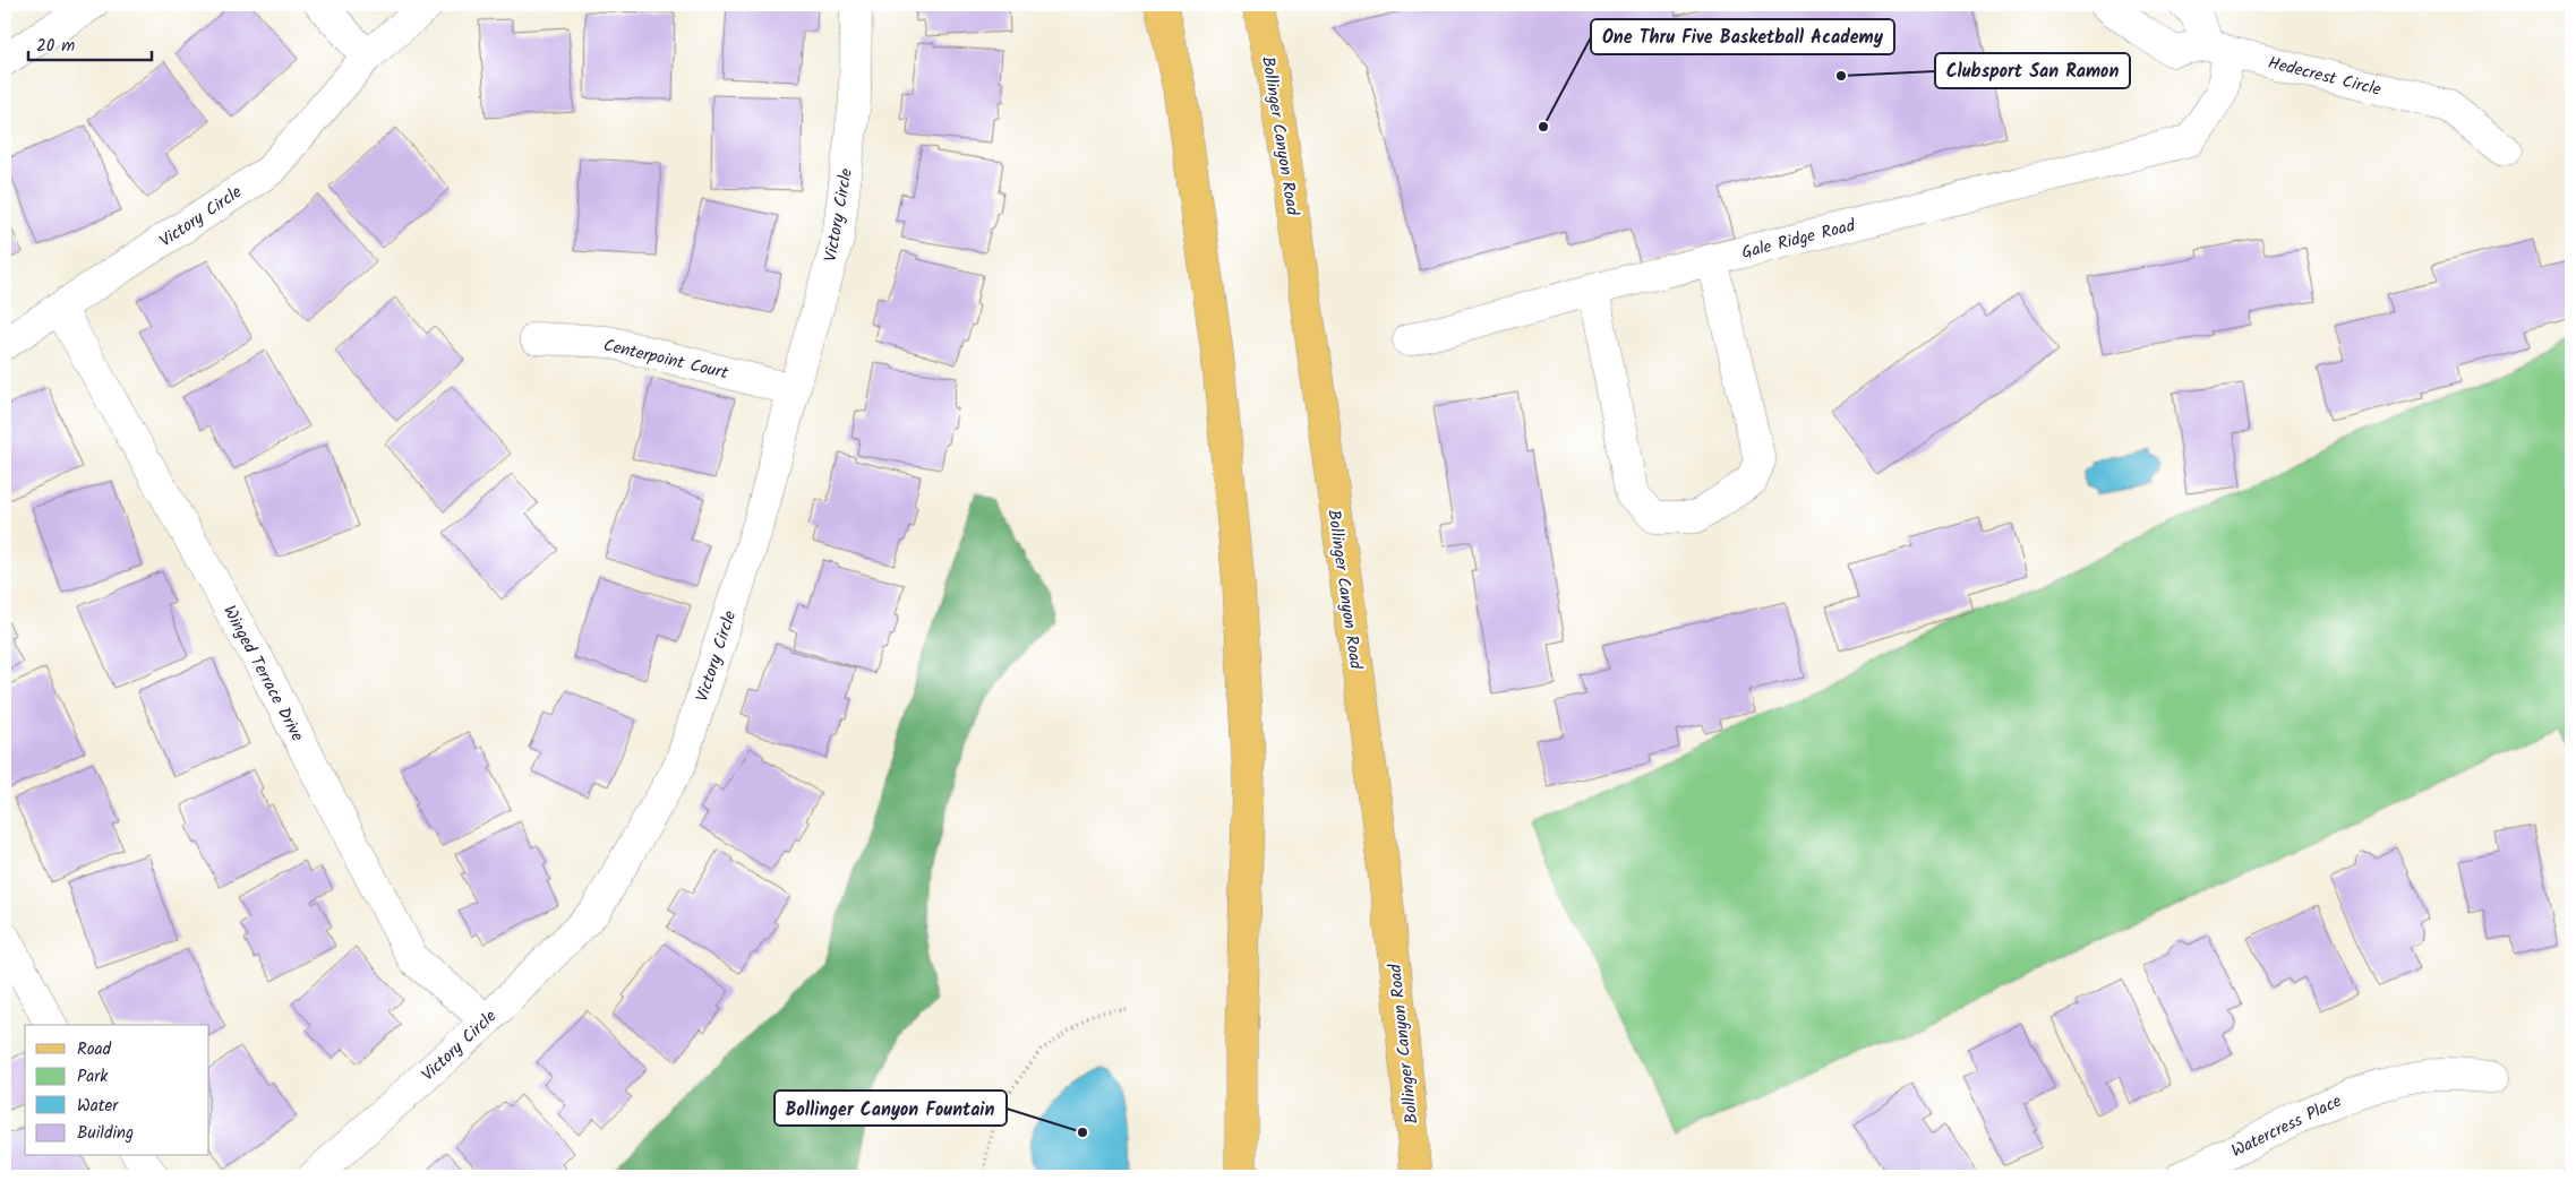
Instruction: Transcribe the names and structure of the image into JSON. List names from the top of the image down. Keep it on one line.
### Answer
{"streets":{"main road":["Bollinger Canyon Road"],"street":["Hedecrest Circle","Victory Circle","Gale Ridge Road","Centerpoint Court","Winged Terrace Drive","Watercress Place"]},"crossings":[["Hedecrest Circle","Gale Ridge Road"],["Victory Circle","Centerpoint Court"],["Victory Circle","Winged Terrace Drive"]],"places":["Clubsport San Ramon","One Thru Five Basketball Academy","Bollinger Canyon Fountain"],"legend":["Road","Park","Water","Building"],"scale_bar":"20 m"}
